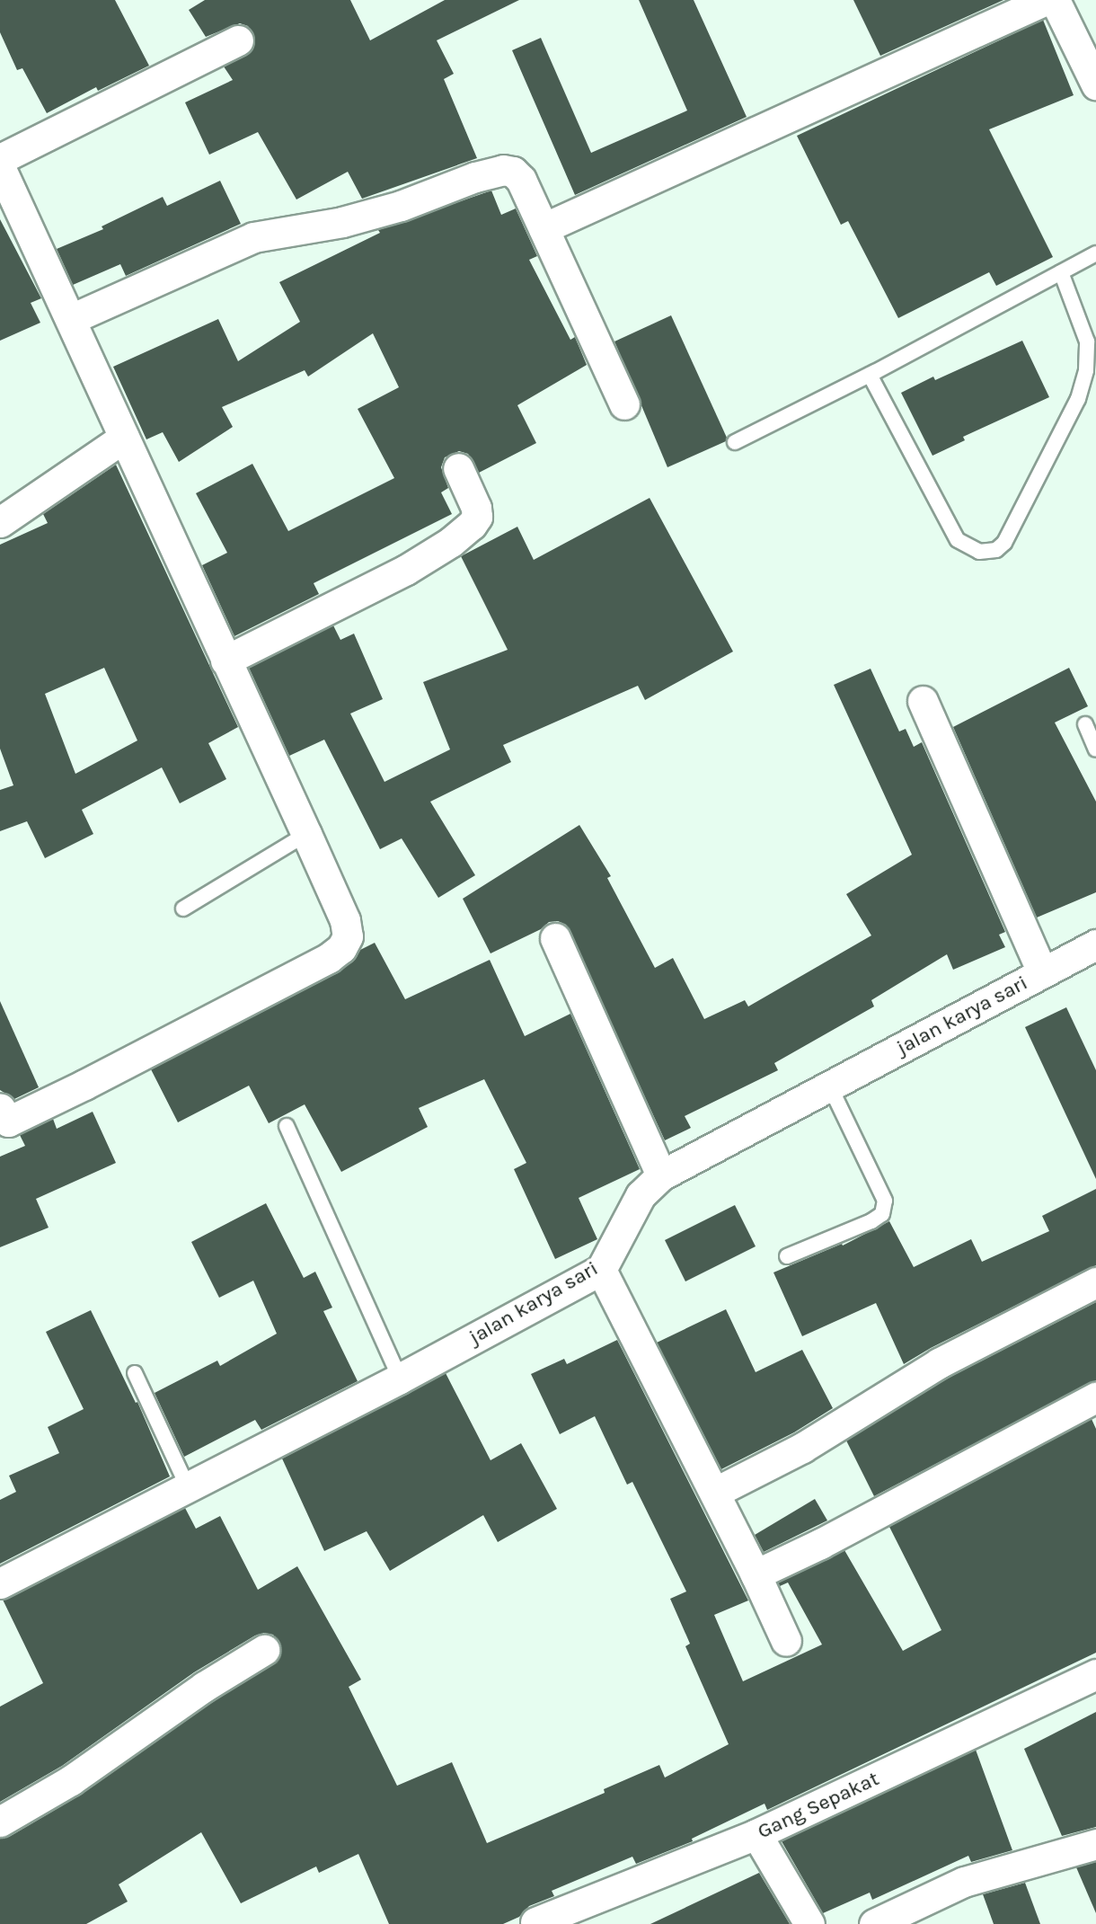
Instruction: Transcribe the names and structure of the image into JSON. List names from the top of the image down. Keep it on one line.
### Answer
{"streets":{"street":["jalan karya sari","Gang Sepakat"]}}
